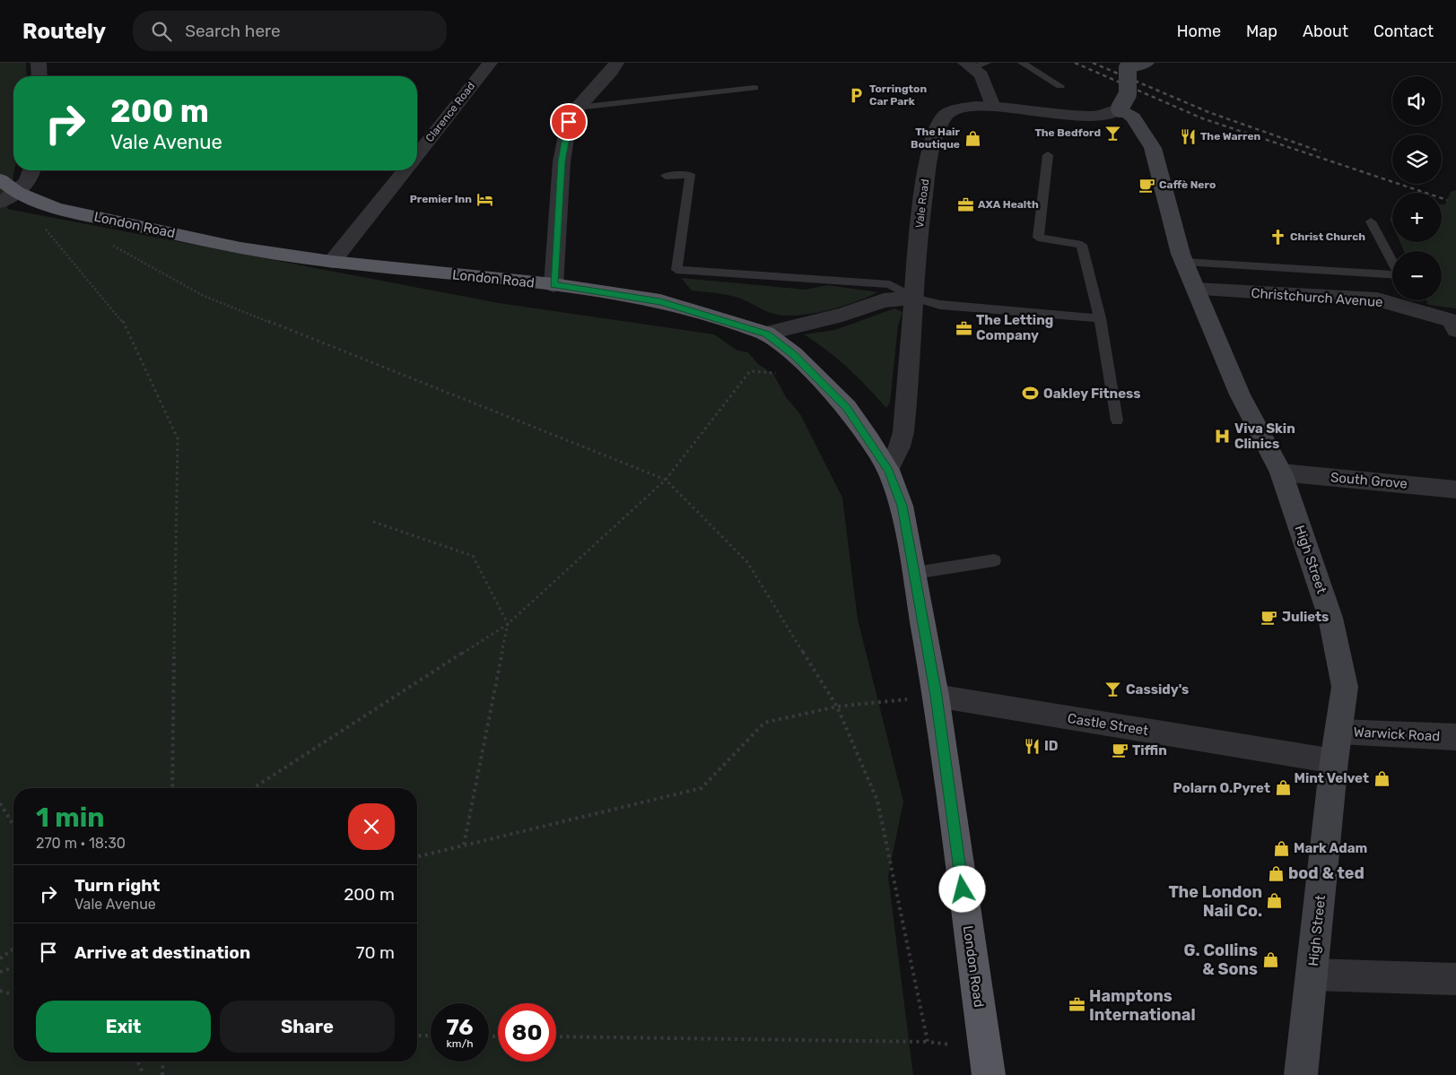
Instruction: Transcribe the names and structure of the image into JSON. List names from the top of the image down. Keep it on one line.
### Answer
{"streets":{"highway":["London Road"],"main road":["High Street"],"street":["Clarence Road","Vale Road","Christchurch Avenue","South Grove","Castle Street","Warwick Road"]},"crossings":[["Vale Road","London Road"],["Vale Road","High Street"],["London Road","Castle Street"],["Christchurch Avenue","High Street"],["South Grove","High Street"],["High Street","Castle Street"],["High Street","Warwick Road"]],"places":{"parking":["Torrington Car Park"],"bar":["The Bedford","Cassidy's"],"restaurant":["The Warren","ID"],"shop":["The Hair Boutique","Mint Velvet","Polarn O.Pyret","Mark Adam","bod & ted","The London Nail Co.","G. Collins & Sons"],"cafe":["Caffè Nero","Juliets","Tiffin"],"hotel":["Premier Inn"],"office":["AXA Health","The Letting Company","Hamptons International"],"church":["Christ Church"],"sports":["Oakley Fitness"],"hospital":["Viva Skin Clinics"]},"page":{"header":"Routely","search":"Search here","nav":["Home","Map","About","Contact"],"map_buttons":["+","−"],"turn":["200 m","Vale Avenue"],"heading":["1 min","270 m · 18:30"],"list":[{"name":"Turn right","note":"Vale Avenue","value":"200 m"},{"name":"Arrive at destination","value":"70 m"}],"buttons":["Exit","Share"],"speed":"76 km/h","limit":"80"}}
